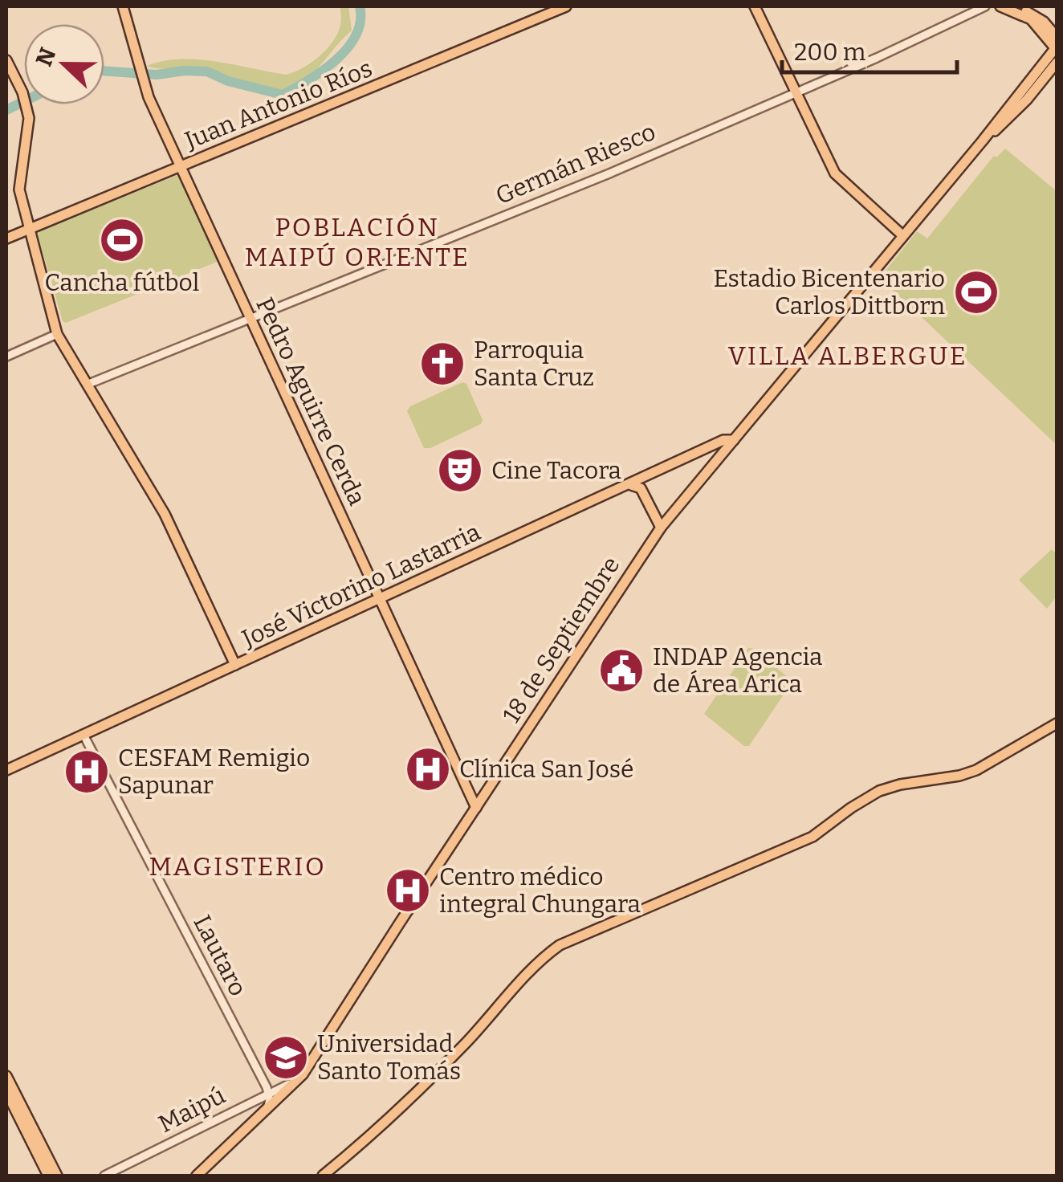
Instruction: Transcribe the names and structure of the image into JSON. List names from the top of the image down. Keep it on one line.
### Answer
{"streets":{"main road":["Juan Antonio Ríos","Pedro Aguirre Cerda","José Victorino Lastarria","18 de Septiembre"],"street":["Germán Riesco","Lautaro","Maipú"]},"crossings":[["Juan Antonio Ríos","Pedro Aguirre Cerda"],["Germán Riesco","Pedro Aguirre Cerda"],["Pedro Aguirre Cerda","José Victorino Lastarria"],["Pedro Aguirre Cerda","18 de Septiembre"],["José Victorino Lastarria","18 de Septiembre"],["José Victorino Lastarria","Lautaro"],["18 de Septiembre","Maipú"],["Lautaro","Maipú"]],"districts":["POBLACIÓN MAIPÚ ORIENTE","VILLA ALBERGUE","MAGISTERIO"],"places":{"sports":["Cancha fútbol","Estadio Bicentenario Carlos Dittborn"],"church":["Parroquia Santa Cruz"],"theatre":["Cine Tacora"],"public building":["INDAP Agencia de Área Arica"],"hospital":["Clínica San José","CESFAM Remigio Sapunar","Centro médico integral Chungara"],"school or university":["Universidad Santo Tomás"]},"scale_bar":"200 m","north":"left"}
